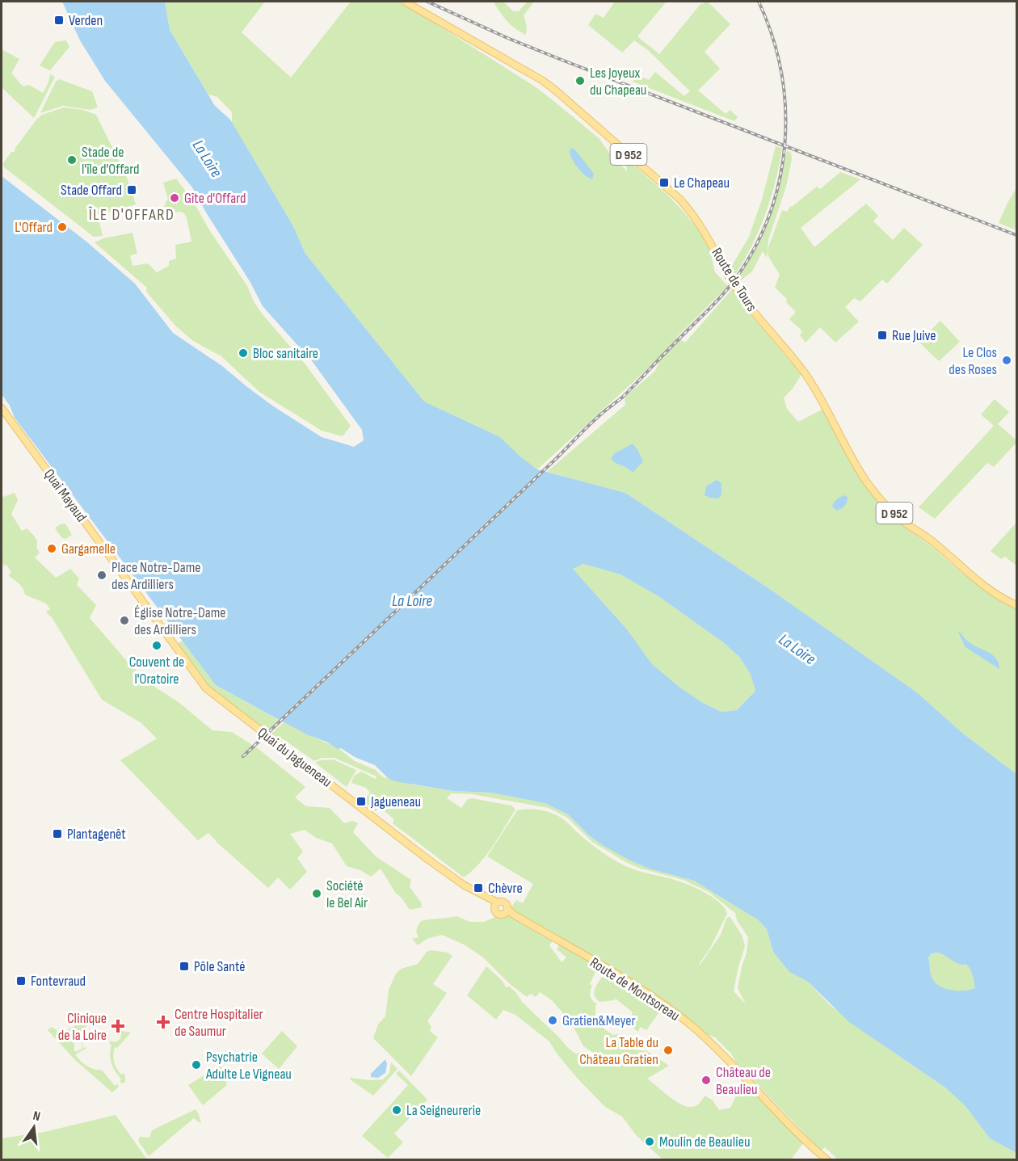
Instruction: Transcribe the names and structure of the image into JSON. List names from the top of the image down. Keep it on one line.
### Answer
{"streets":{"main road":["D 952","Route de Tours","Quai Mayaud","Quai du Jagueneau","Route de Montsoreau"]},"crossings":[["Quai Mayaud","Quai du Jagueneau"],["Quai du Jagueneau","Route de Montsoreau"]],"districts":["ÎLE D'OFFARD"],"water":["La Loire"],"places":{"transit":["Verden","Le Chapeau","Stade Offard","Rue Juive","Jagueneau","Plantagenêt","Chèvre","Pôle Santé","Fontevraud"],"other":["Les Joyeux du Chapeau","Stade de l'île d'Offard","Gîte d'Offard","L'Offard","Bloc sanitaire","Le Clos des Roses","Gargamelle","Place Notre-Dame des Ardilliers","Église Notre-Dame des Ardilliers","Couvent de l'Oratoire","Société le Bel Air","Gratien&Meyer","La Table du Château Gratien","Psychatrie Adulte Le Vigneau","Château de Beaulieu","La Seigneurerie","Moulin de Beaulieu"],"health":["Centre Hospitalier de Saumur","Clinique de la Loire"]},"north":"top"}
